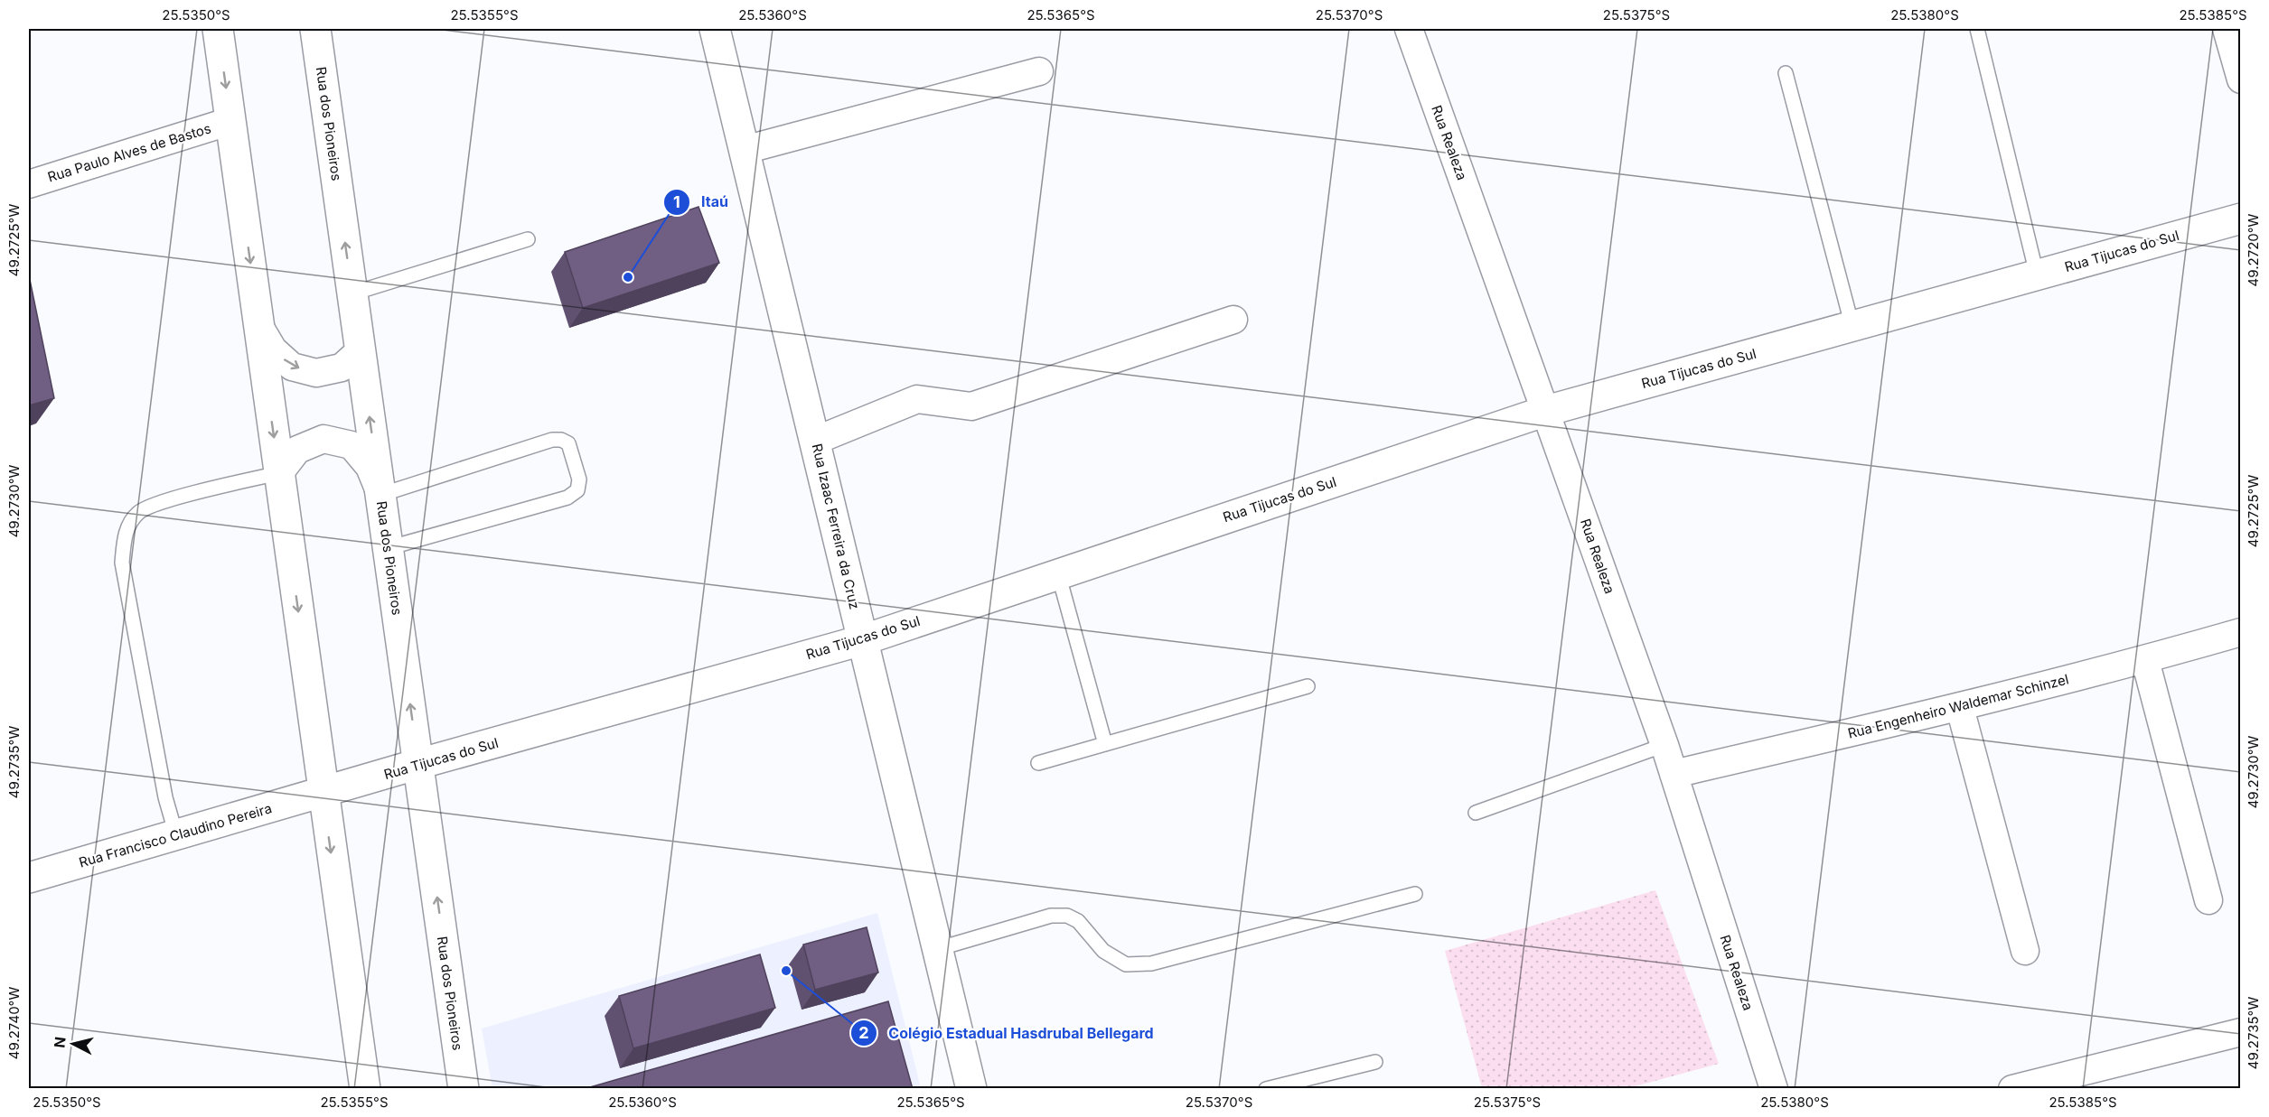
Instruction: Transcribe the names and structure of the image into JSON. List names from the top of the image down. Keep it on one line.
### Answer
{"streets":{"street":["Rua dos Pioneiros","Rua Realeza","Rua Paulo Alves de Bastos","Rua Tijucas do Sul","Rua Izaac Ferreira da Cruz","Rua Engenheiro Waldemar Schinzel","Rua Francisco Claudino Pereira"]},"crossings":[["Rua dos Pioneiros","Rua Tijucas do Sul"],["Rua Realeza","Rua Tijucas do Sul"],["Rua Realeza","Rua Engenheiro Waldemar Schinzel"],["Rua Tijucas do Sul","Rua Izaac Ferreira da Cruz"],["Rua Tijucas do Sul","Rua Francisco Claudino Pereira"]],"places":["Itaú","Colégio Estadual Hasdrubal Bellegard"],"north":"left","coordinates":["25.5350°S","25.5355°S","25.5360°S","25.5365°S","25.5370°S","25.5375°S","25.5380°S","25.5385°S","49.2725°W","49.2720°W","49.2730°W","49.2735°W","49.2740°W"]}
